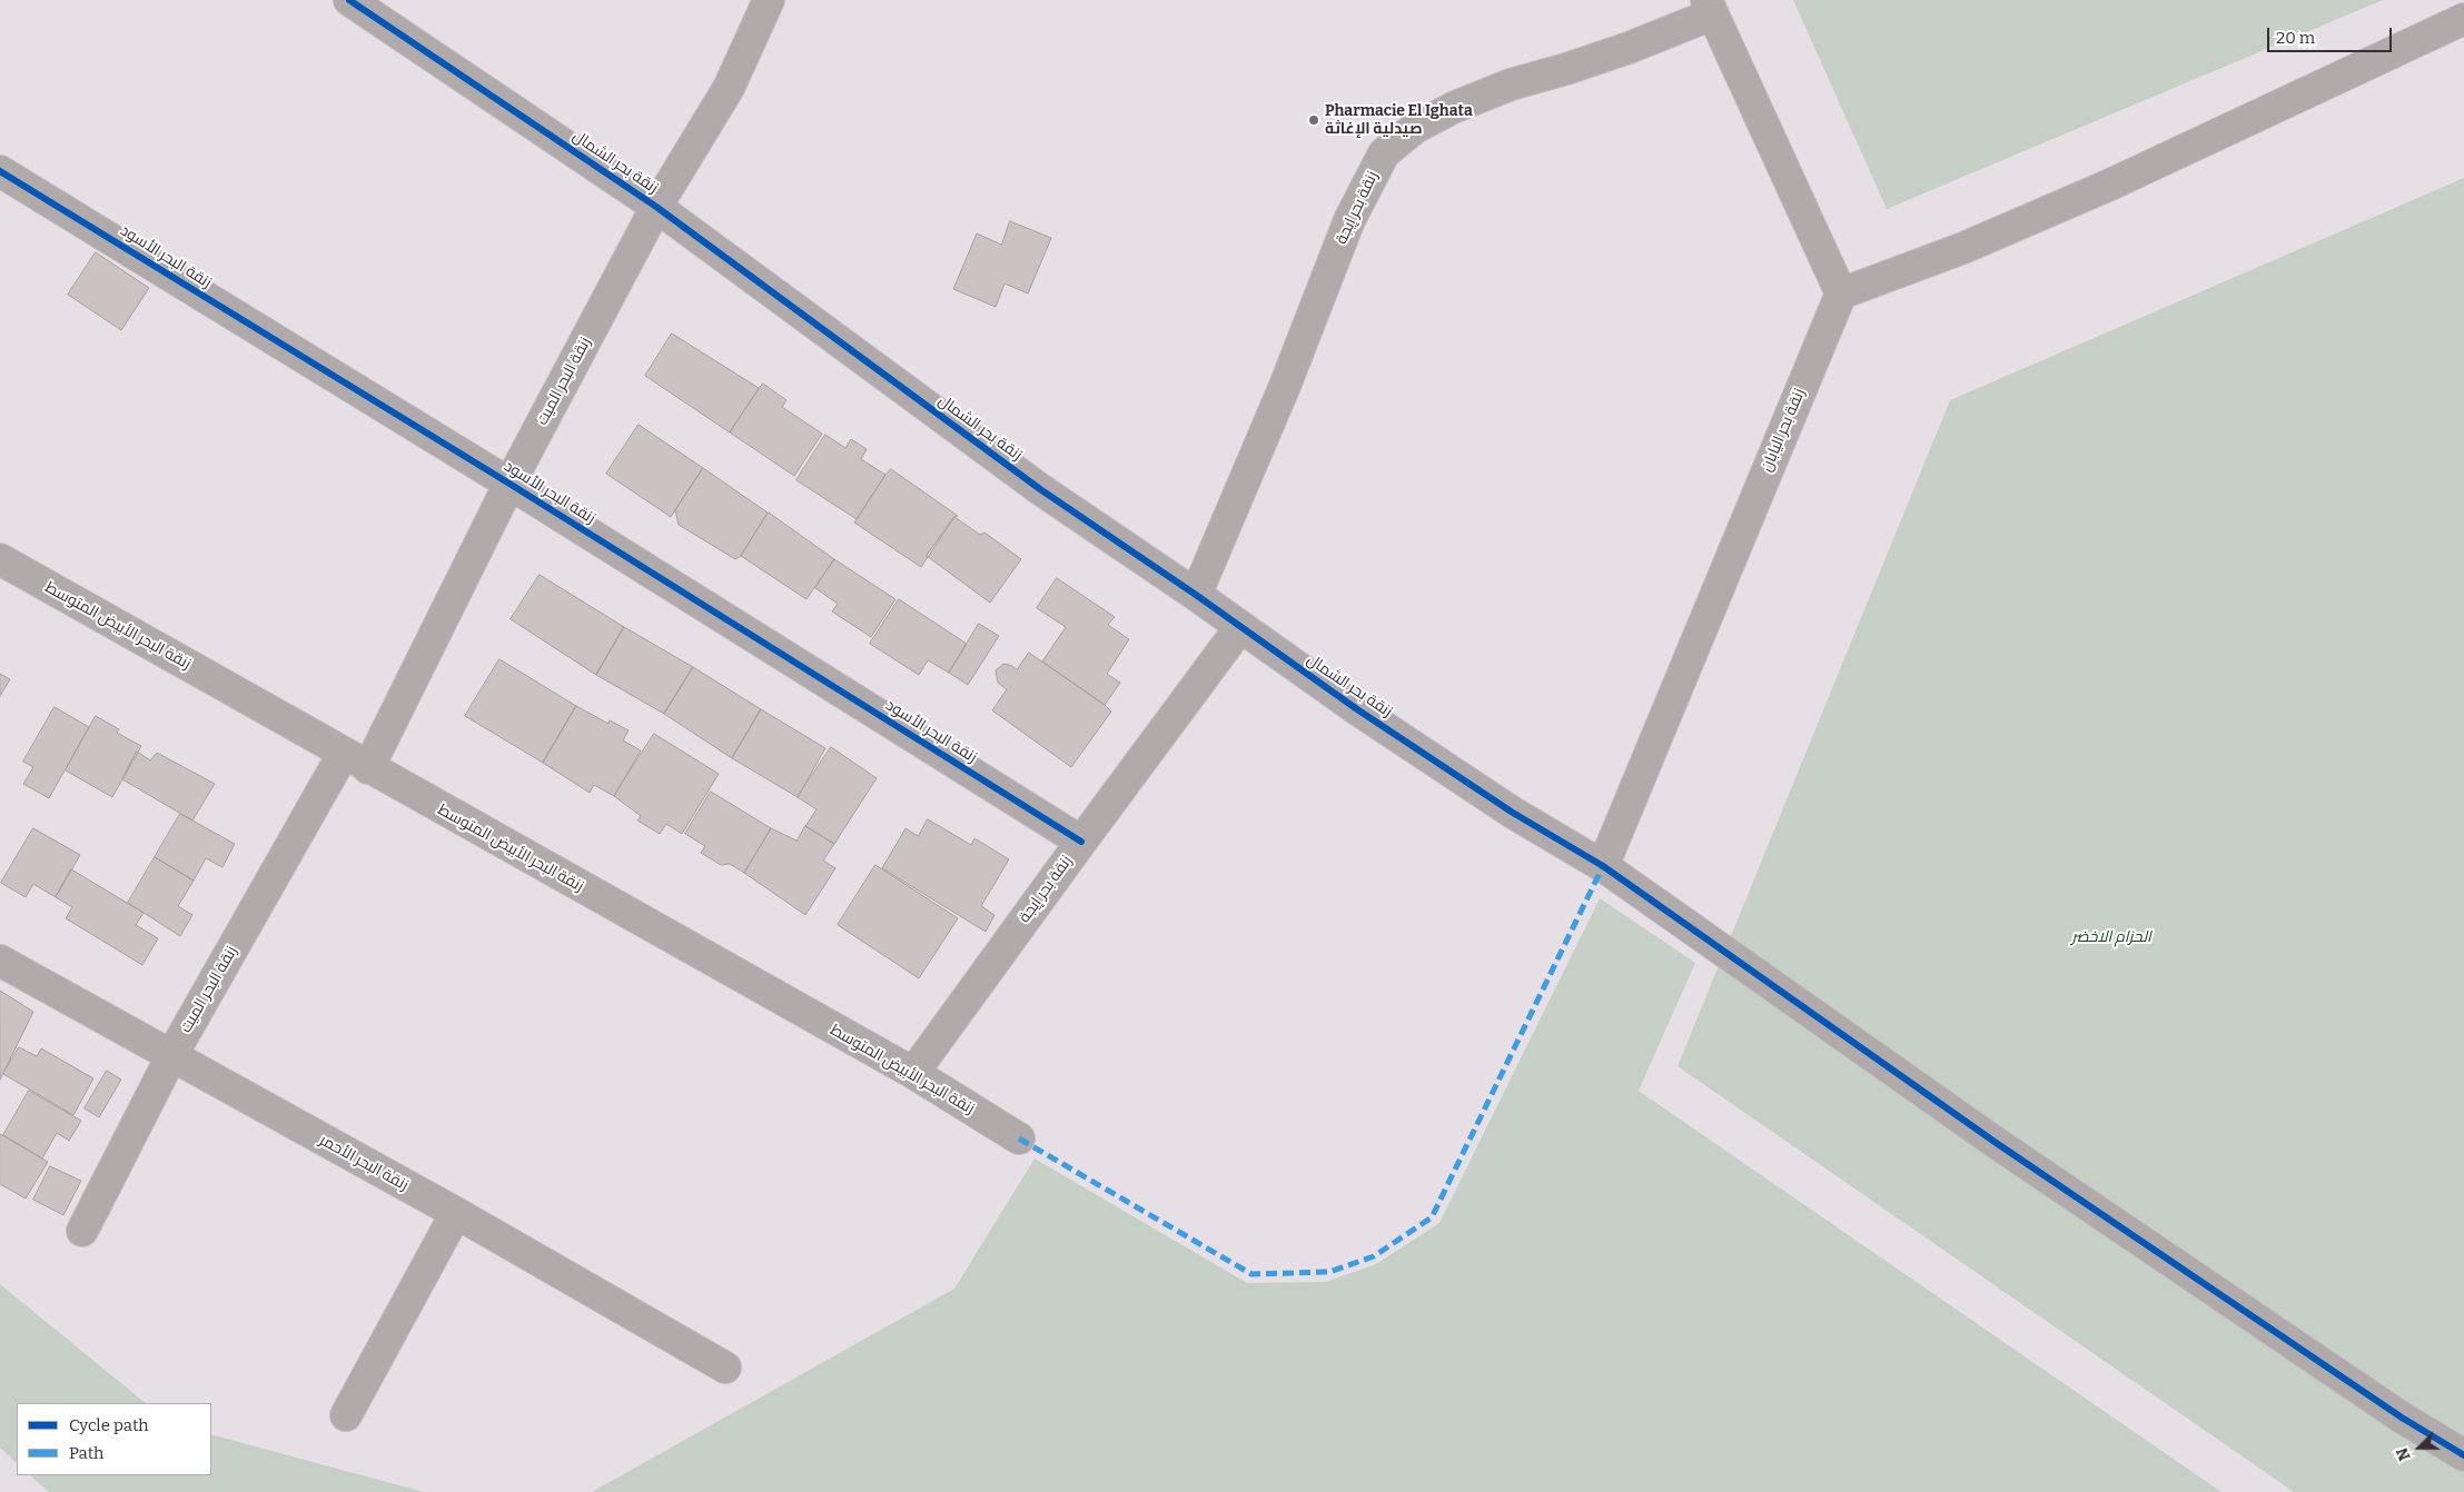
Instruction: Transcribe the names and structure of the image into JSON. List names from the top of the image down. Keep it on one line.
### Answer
{"streets":{"street":["زنقة بحر الشمال","زنقة بحر إيجة","زنقة البحر الأسود","زنقة البحر الميت","زنقة بحر اليابان","زنقة البحر الأبيض المتوسط","زنقة البحر الأحمر"]},"crossings":[["زنقة بحر الشمال","زنقة بحر إيجة"],["زنقة بحر الشمال","زنقة البحر الميت"],["زنقة بحر الشمال","زنقة بحر اليابان"],["زنقة بحر إيجة","زنقة البحر الأسود"],["زنقة بحر إيجة","زنقة البحر الأبيض المتوسط"],["زنقة البحر الأسود","زنقة البحر الميت"],["زنقة البحر الميت","زنقة البحر الأبيض المتوسط"],["زنقة البحر الميت","زنقة البحر الأحمر"]],"parks":["الحزام الاخضر"],"places":["Pharmacie El Ighata صيدلية الإغاثة"],"legend":["Cycle path","Path"],"scale_bar":"20 m","north":"left"}
